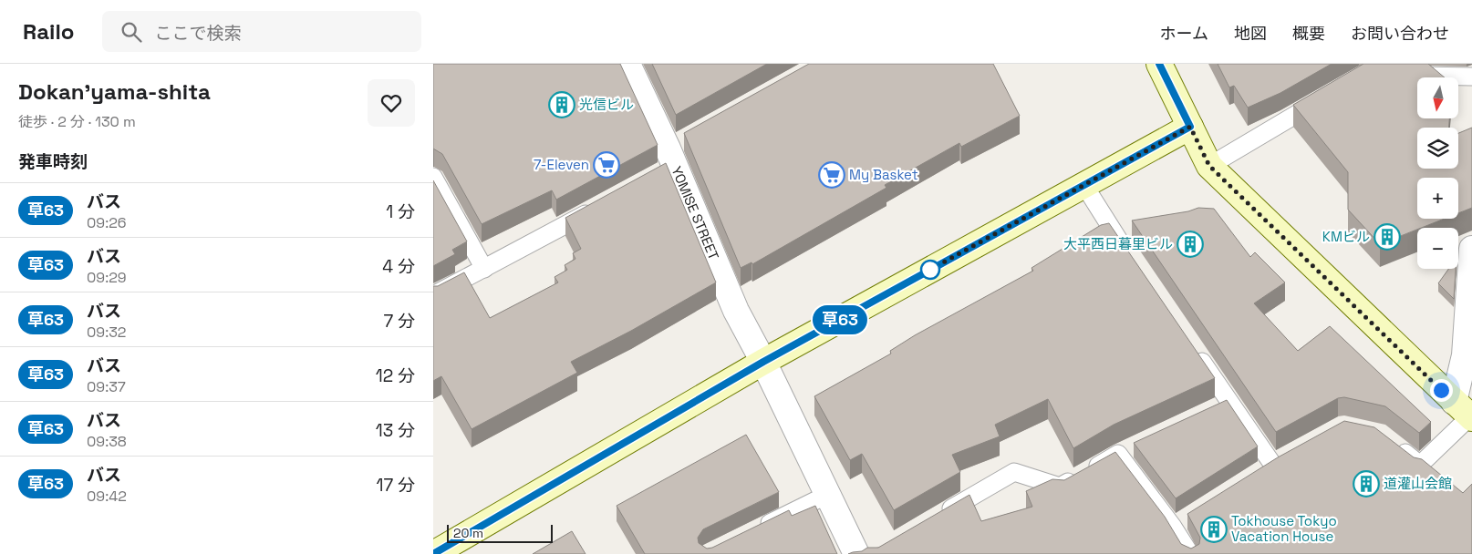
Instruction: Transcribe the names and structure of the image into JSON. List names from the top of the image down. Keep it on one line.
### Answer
{"streets":{"street":["YOMISE STREET"]},"places":{"building":["光信ビル","KMビル","大平西日暮里ビル","道灌山会館","Tokhouse Tokyo Vacation House"],"supermarket":["7-Eleven","My Basket"]},"lines":["bus line 草63"],"scale_bar":"20 m","north":"bottom","page":{"header":"Railo","search":"ここで検索","nav":["ホーム","地図","概要","お問い合わせ"],"heading":[["Dokan'yama-shita","徒歩 · 2 分 · 130 m"],"発車時刻"],"on_map":"草63","map_buttons":["+","−"],"list":[{"mark":"草63","name":"バス","note":"09:26","value":"1 分"},{"mark":"草63","name":"バス","note":"09:29","value":"4 分"},{"mark":"草63","name":"バス","note":"09:32","value":"7 分"},{"mark":"草63","name":"バス","note":"09:37","value":"12 分"},{"mark":"草63","name":"バス","note":"09:38","value":"13 分"},{"mark":"草63","name":"バス","note":"09:42","value":"17 分"}],"scale":"20 m"}}
